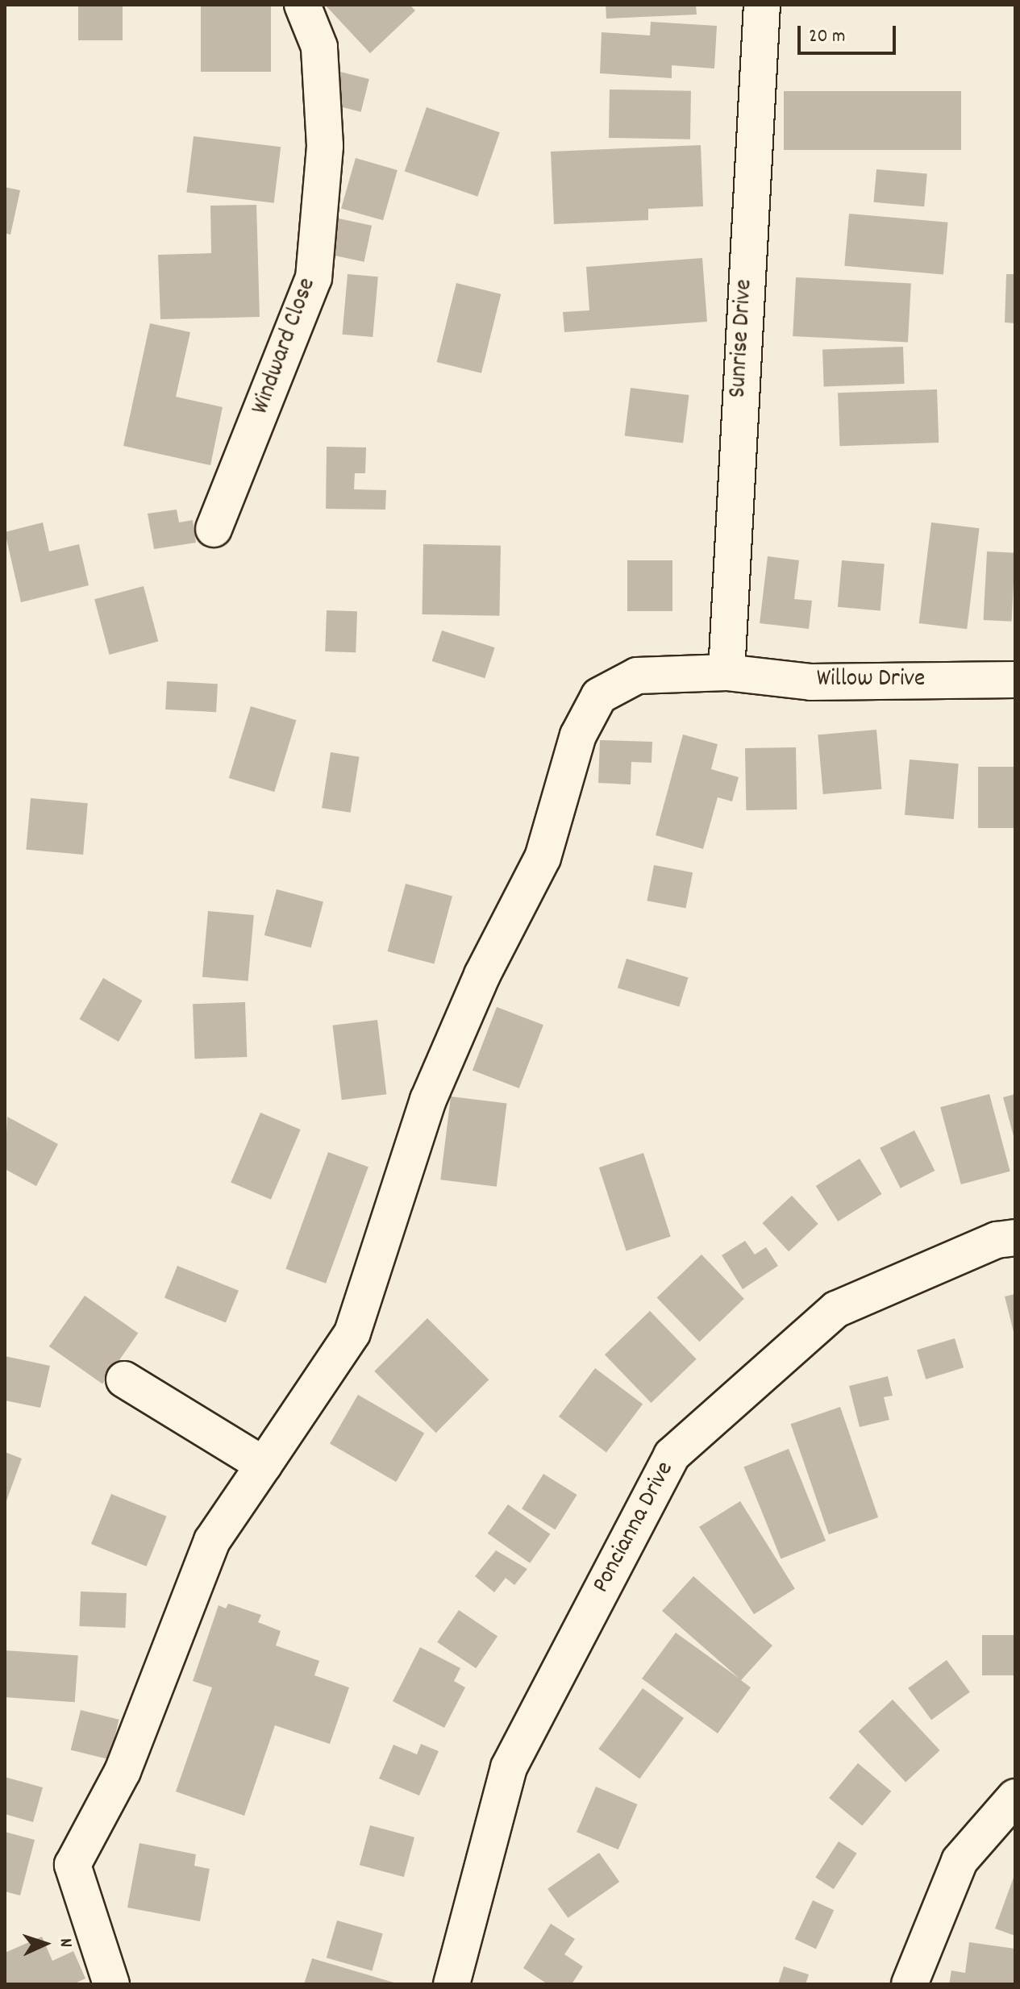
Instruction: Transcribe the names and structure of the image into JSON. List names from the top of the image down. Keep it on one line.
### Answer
{"streets":{"street":["Sunrise Drive","Windward Close","Willow Drive","Poncianna Drive"]},"crossings":[["Sunrise Drive","Willow Drive"]],"scale_bar":"20 m","north":"right"}
